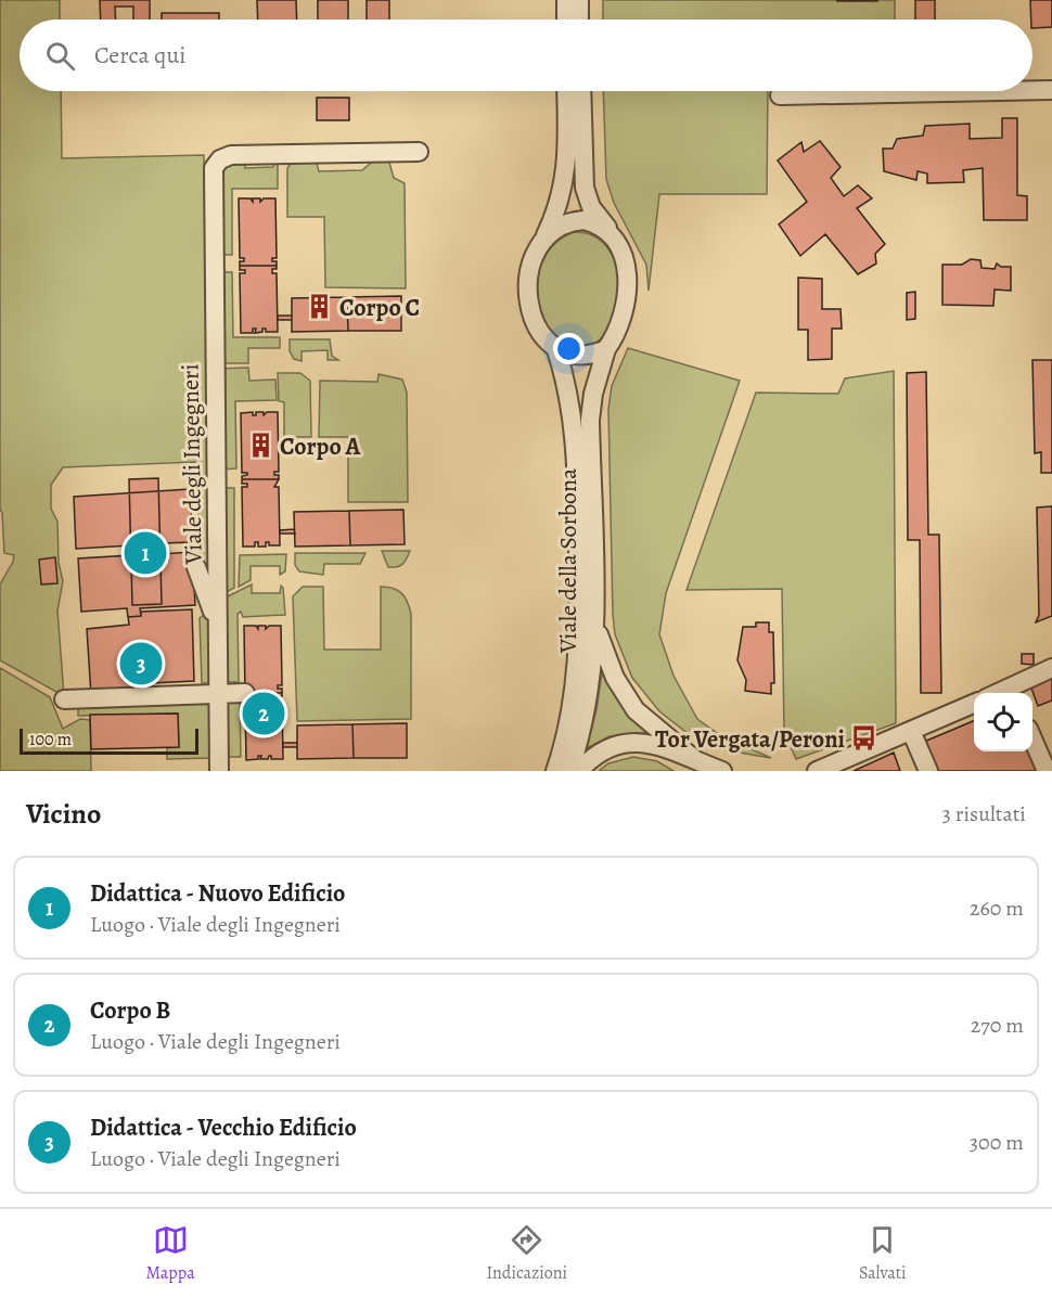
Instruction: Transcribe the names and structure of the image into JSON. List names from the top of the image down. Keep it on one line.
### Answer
{"streets":{"street":["Viale degli Ingegneri","Viale della Sorbona"]},"places":{"building":["Corpo C","Corpo A"],"bus stop":["Tor Vergata/Peroni"]},"scale_bar":"100 m","page":{"search":"Cerca qui","pins":["1","3","2"],"scale":"100 m","heading":["Vicino","3 risultati"],"list":[{"mark":"1","name":"Didattica - Nuovo Edificio","note":"Luogo · Viale degli Ingegneri","value":"260 m"},{"mark":"2","name":"Corpo B","note":"Luogo · Viale degli Ingegneri","value":"270 m"},{"mark":"3","name":"Didattica - Vecchio Edificio","note":"Luogo · Viale degli Ingegneri","value":"300 m"}],"nav":["Mappa","Indicazioni","Salvati"]}}
